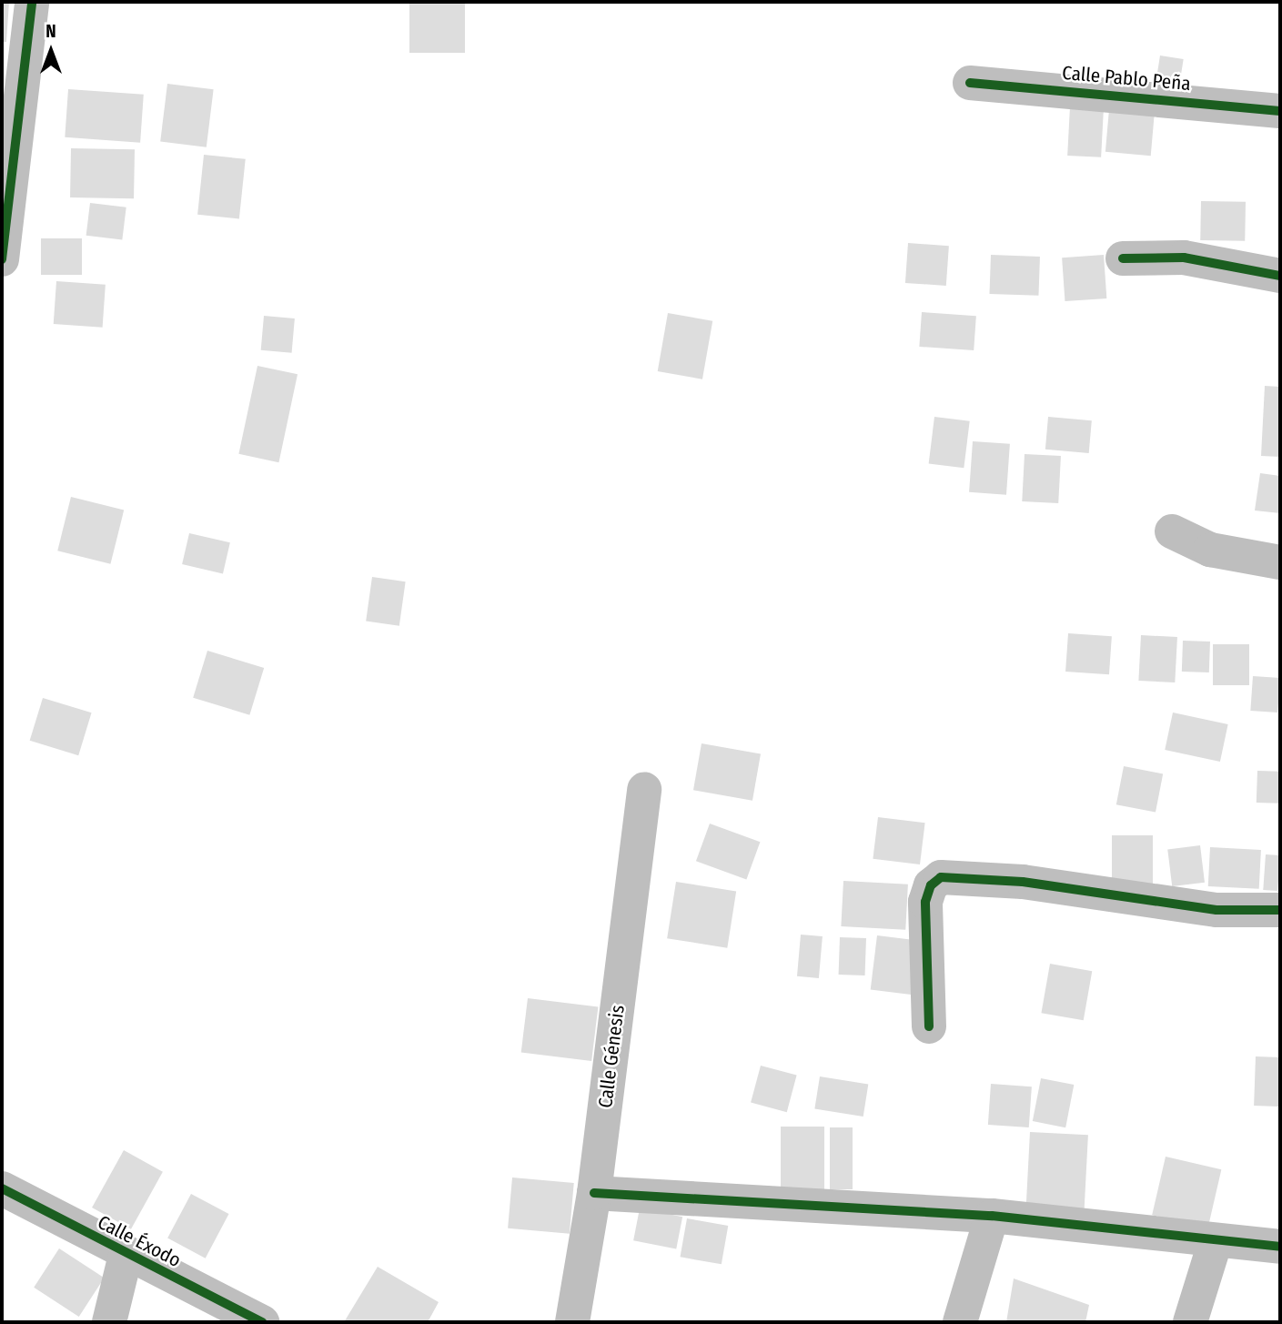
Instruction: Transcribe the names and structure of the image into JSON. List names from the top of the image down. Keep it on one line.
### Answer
{"streets":{"street":["Calle Pablo Peña","Calle Génesis","Calle Éxodo"]},"north":"top"}
